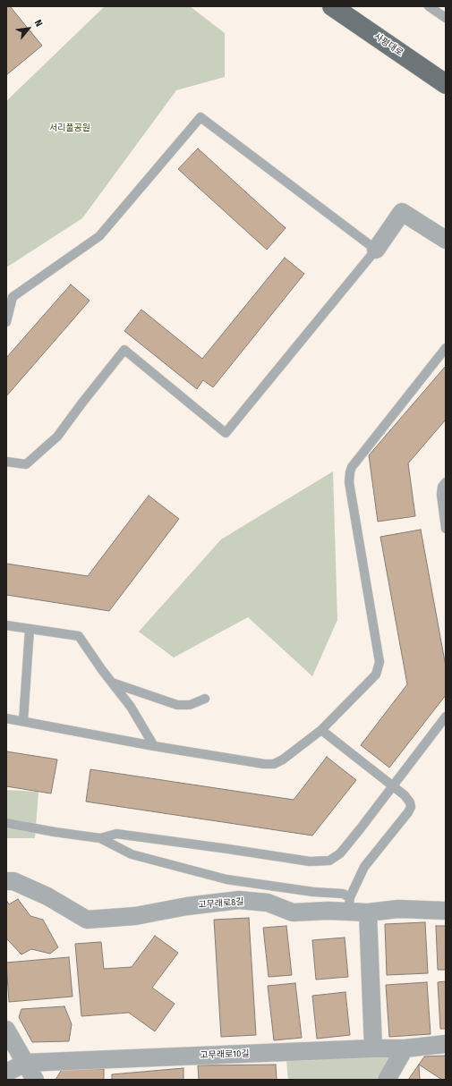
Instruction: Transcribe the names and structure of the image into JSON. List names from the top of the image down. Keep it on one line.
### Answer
{"streets":{"main road":["사평대로"],"street":["고무래로8길","고무래로10길"]},"parks":["서리풀공원"],"north":"top right"}
